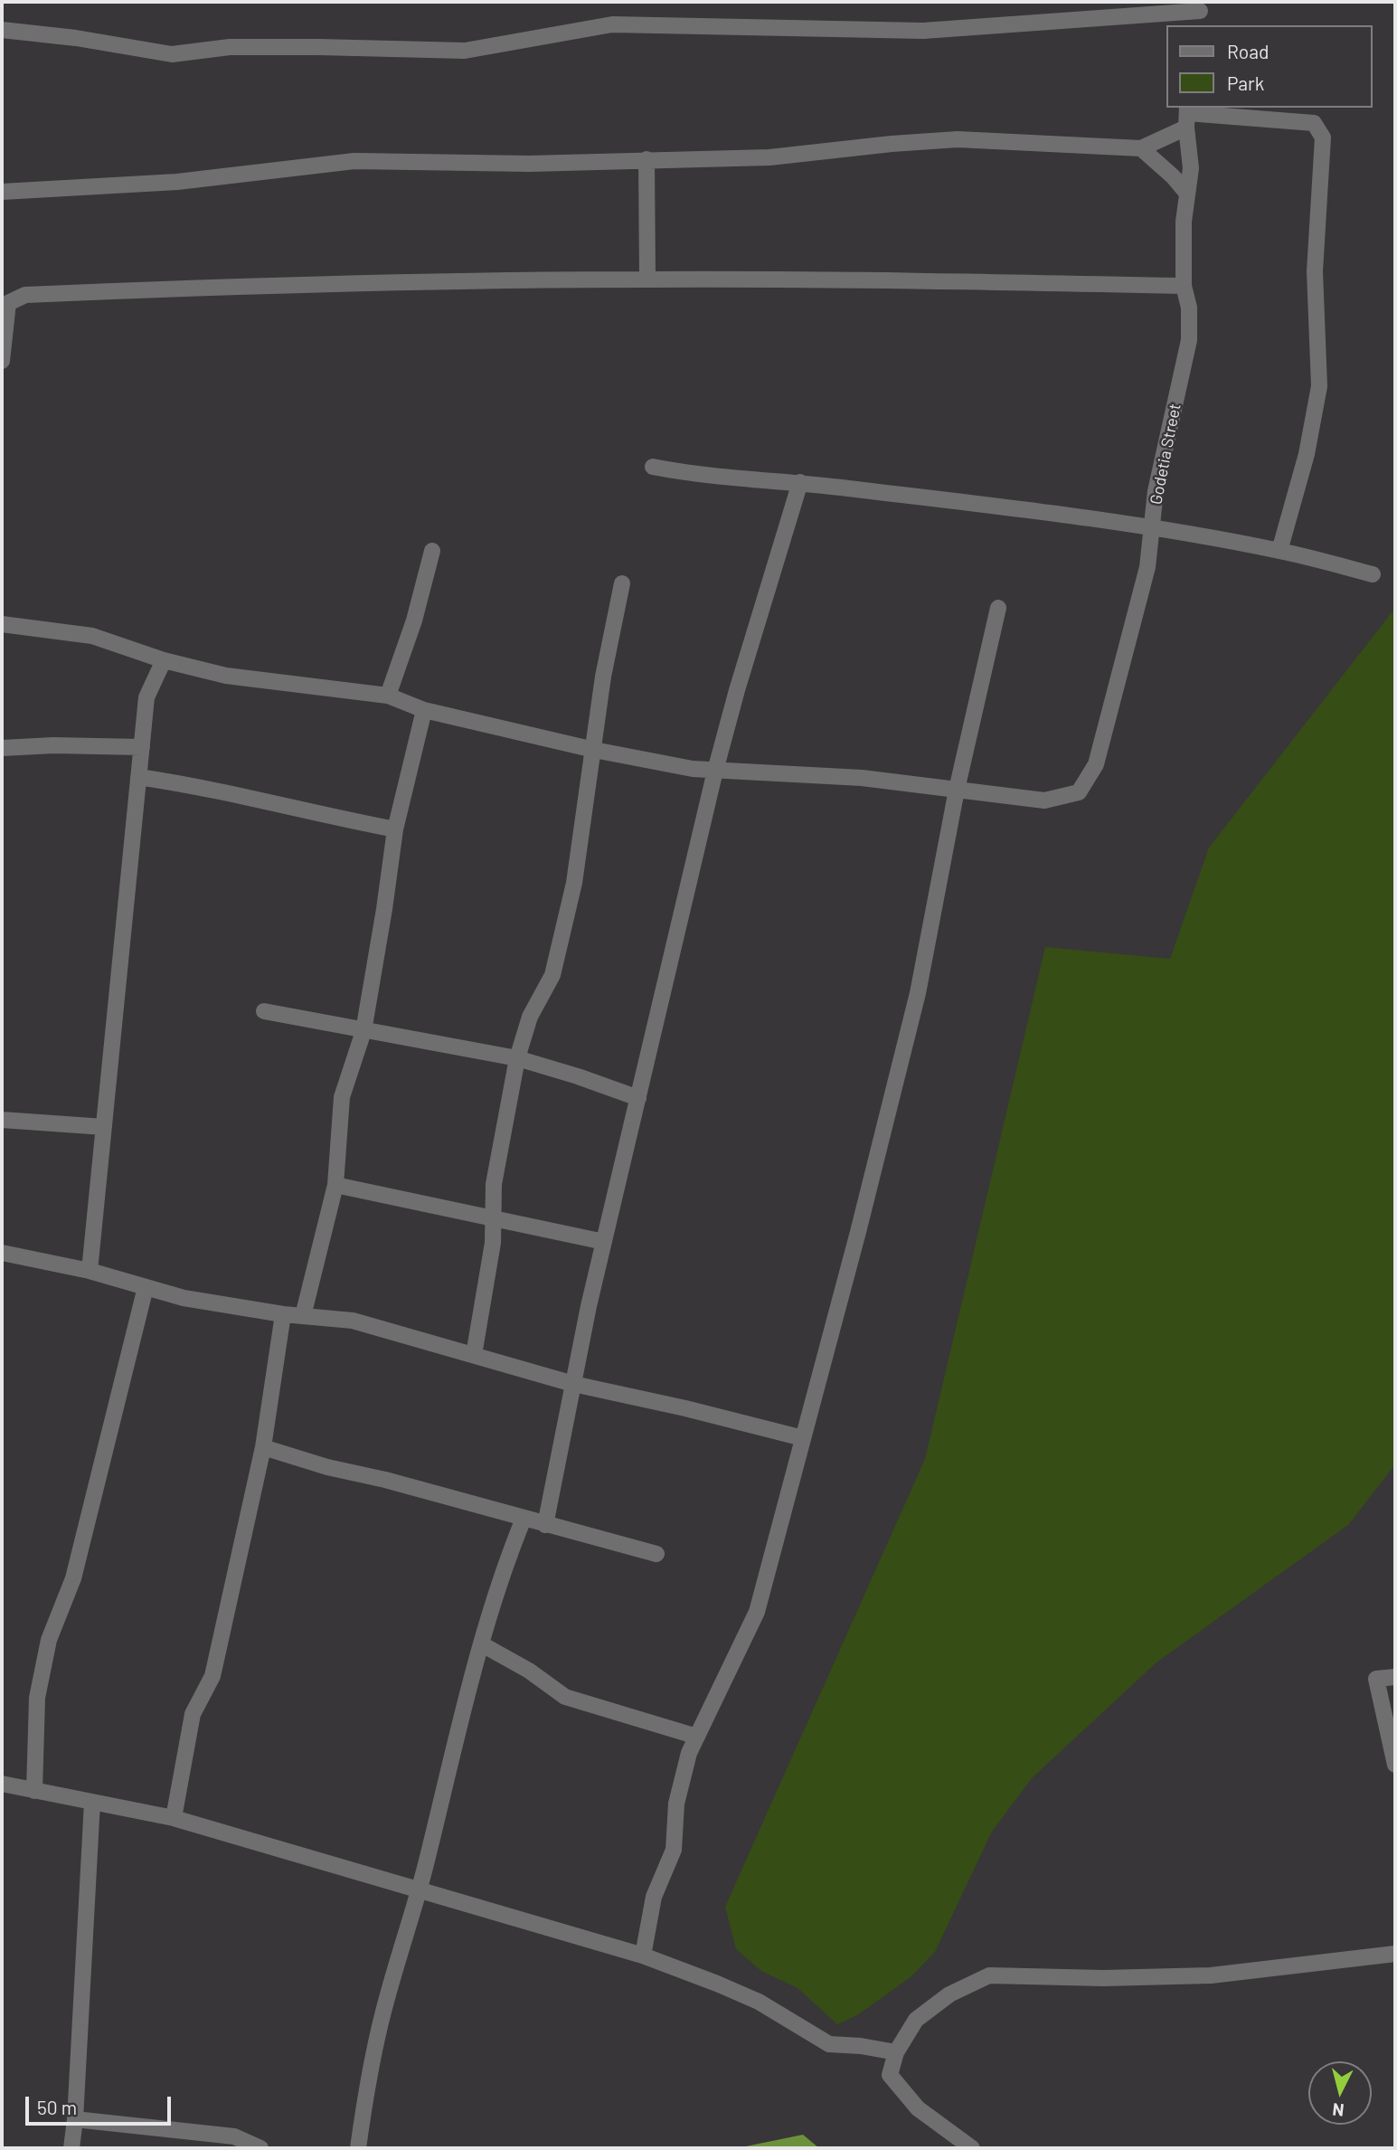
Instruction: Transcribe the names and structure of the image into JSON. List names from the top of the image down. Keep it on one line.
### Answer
{"streets":{"street":["Godetia Street"]},"legend":["Road","Park"],"scale_bar":"50 m","north":"bottom"}
